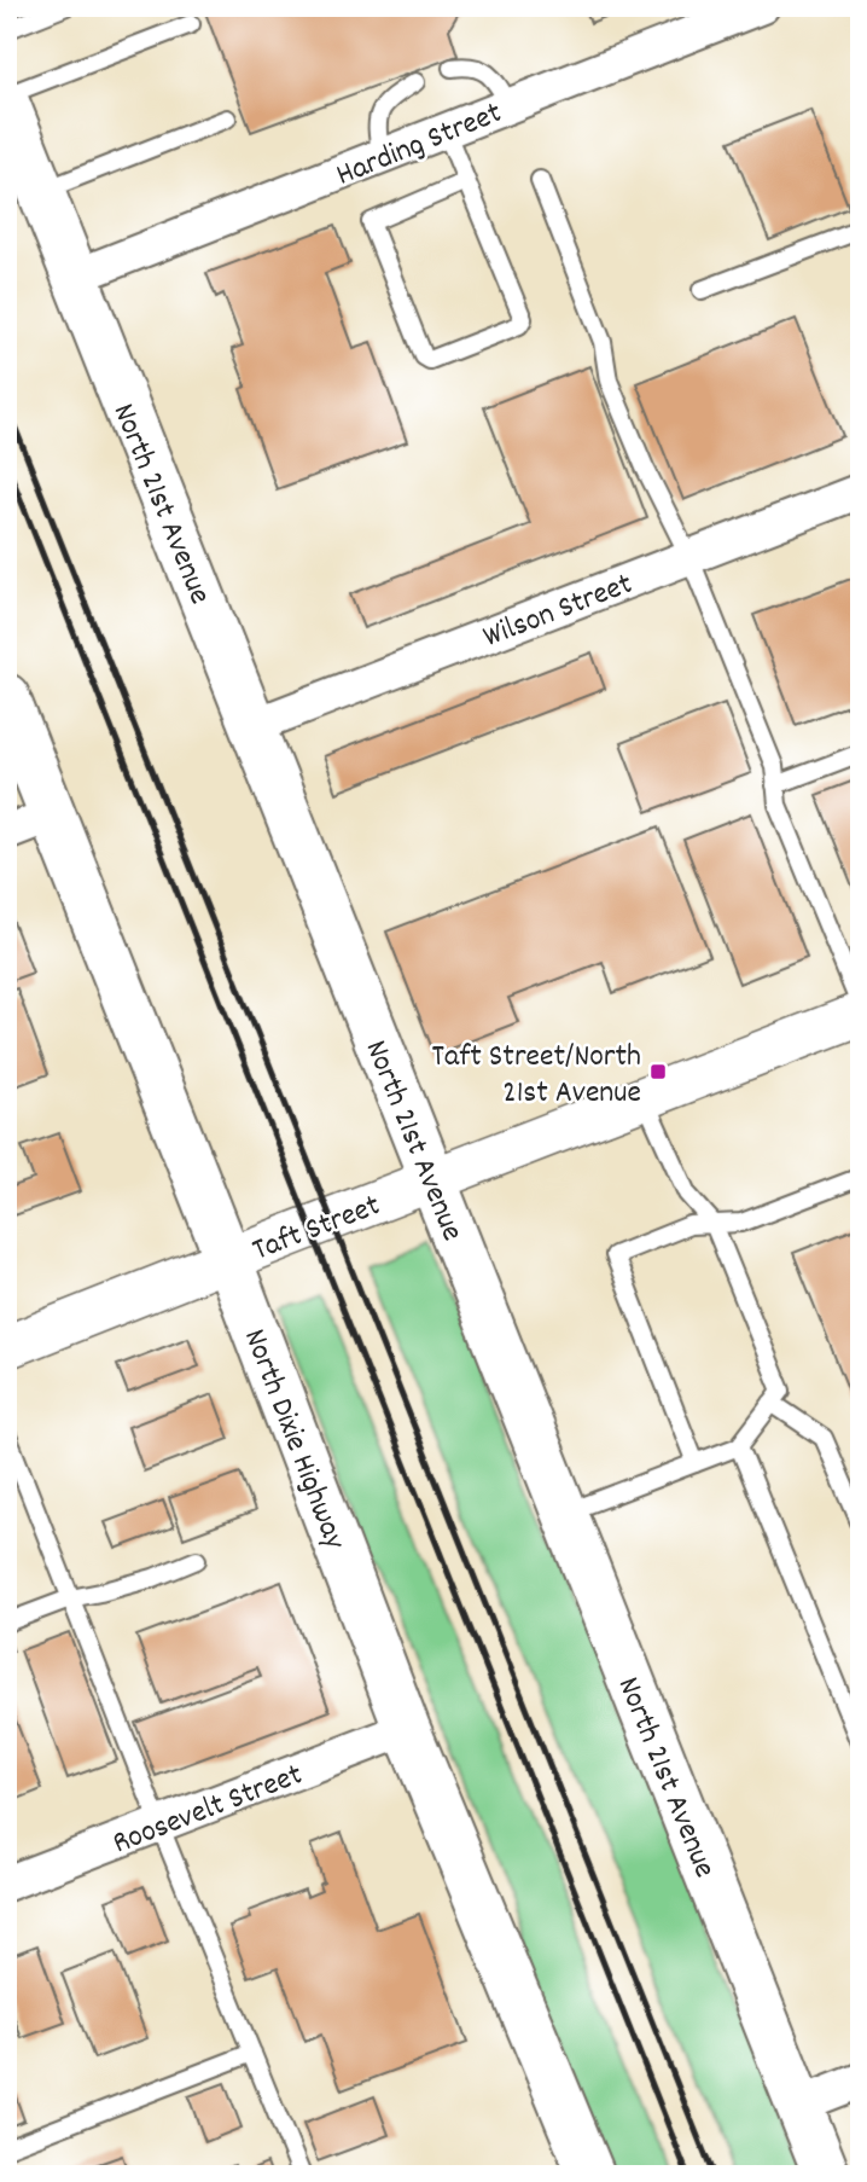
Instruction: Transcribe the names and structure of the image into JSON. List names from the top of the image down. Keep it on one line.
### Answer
{"streets":{"main road":["North 21st Avenue","North Dixie Highway"],"street":["Harding Street","Wilson Street","Taft Street","Roosevelt Street"]},"crossings":[["Harding Street","North 21st Avenue"],["North 21st Avenue","Wilson Street"],["North 21st Avenue","Taft Street"],["Taft Street","North Dixie Highway"],["North Dixie Highway","Roosevelt Street"]],"places":{"transit":["Taft Street/North 21st Avenue"]}}
